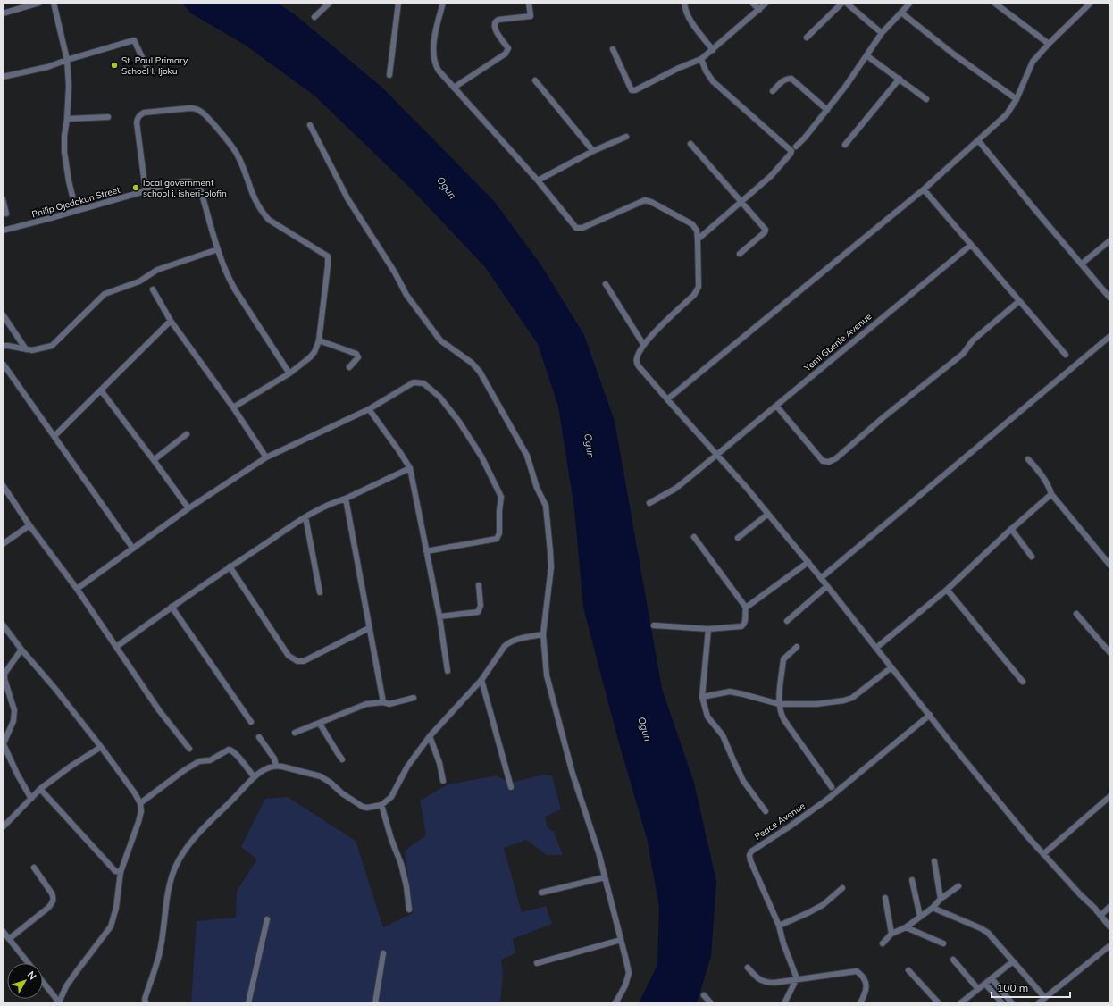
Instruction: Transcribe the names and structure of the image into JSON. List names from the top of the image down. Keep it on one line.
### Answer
{"streets":{"street":["Philip Ojedokun Street","Yemi Gbenle Avenue","Peace Avenue"]},"water":["Ogun"],"places":["St. Paul Primary School I, Ijoku","local government school i, isheri-olofin"],"scale_bar":"100 m","north":"top right"}
